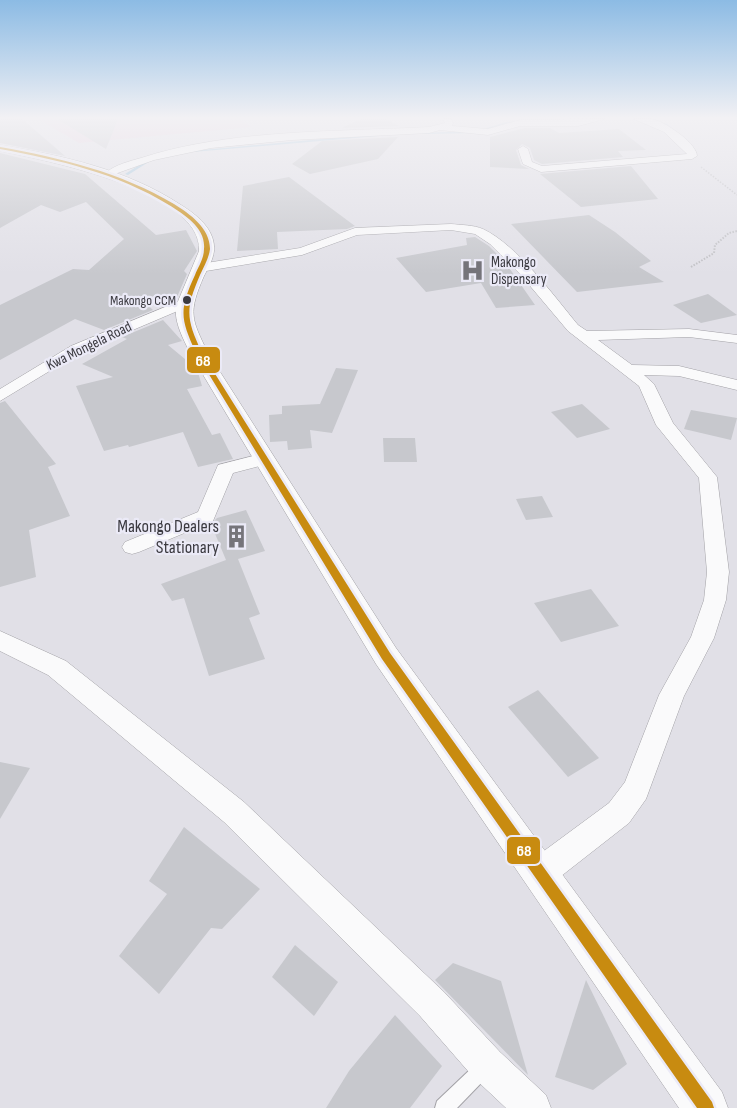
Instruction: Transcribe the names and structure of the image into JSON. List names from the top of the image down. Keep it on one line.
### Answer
{"streets":{"street":["Kwa Mongela Road"]},"places":{"hospital":["Makongo Dispensary"],"other":["Makongo CCM"],"building":["Makongo Dealers Stationary"]},"lines":["transit line 68"]}
